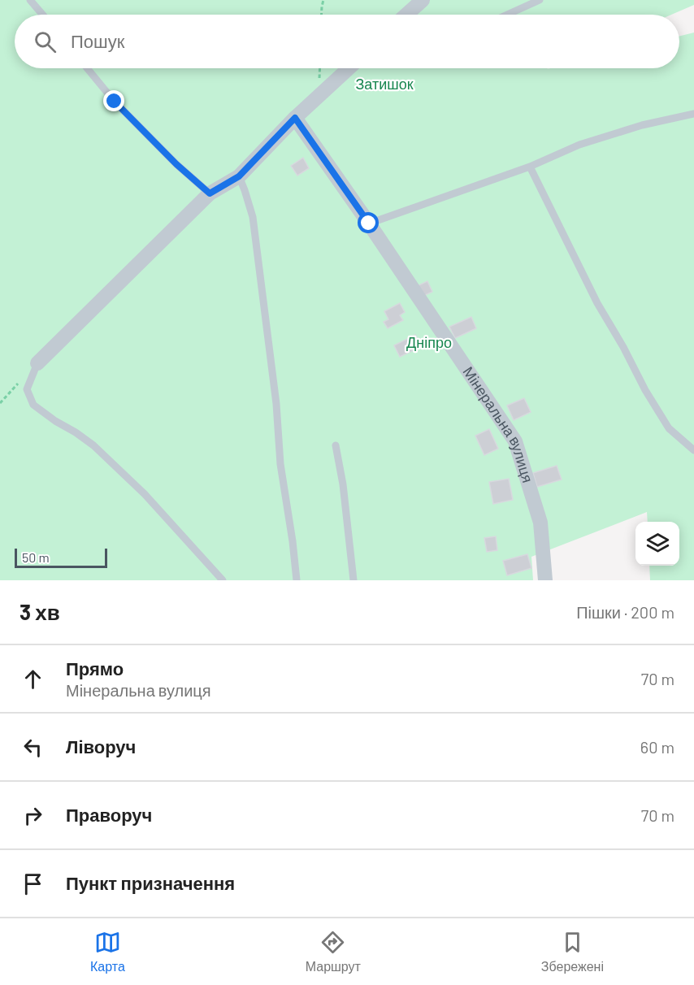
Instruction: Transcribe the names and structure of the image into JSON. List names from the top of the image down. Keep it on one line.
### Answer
{"streets":{"street":["Мінеральна вулиця"]},"parks":["Затишок","Дніпро"],"scale_bar":"50 m","page":{"search":"Пошук","scale":"50 m","heading":["3 хв","Пішки · 200 m"],"list":[["Прямо","Мінеральна вулиця","70 m"],["Ліворуч","60 m"],["Праворуч","70 m"],"Пункт призначення"],"nav":["Карта","Маршрут","Збережені"]}}
